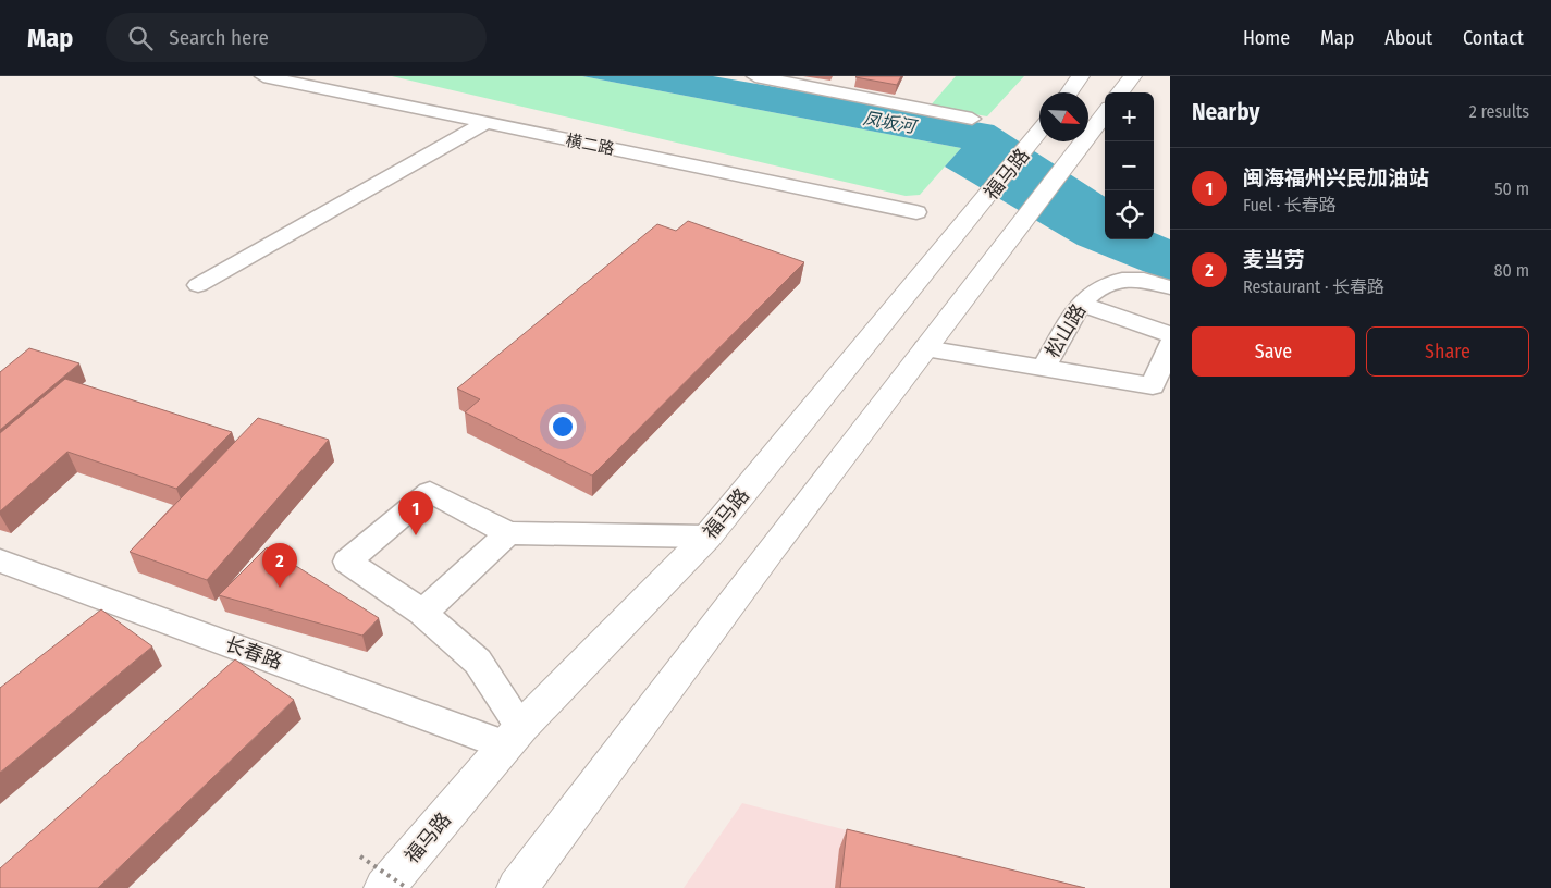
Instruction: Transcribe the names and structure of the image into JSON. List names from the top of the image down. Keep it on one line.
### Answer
{"streets":{"main road":["福马路"],"street":["横二路","松山路","长春路"]},"crossings":[["福马路","松山路"],["福马路","长春路"]],"water":["凤坂河"],"north":"bottom right","page":{"header":"Map","search":"Search here","nav":["Home","Map","About","Contact"],"heading":["Nearby","2 results"],"map_buttons":["+","−"],"list":[{"mark":"1","name":"闽海福州兴民加油站","note":"Fuel · 长春路","value":"50 m"},{"mark":"2","name":"麦当劳","note":"Restaurant · 长春路","value":"80 m"}],"buttons":["Save","Share"],"pins":["1","2"]}}
